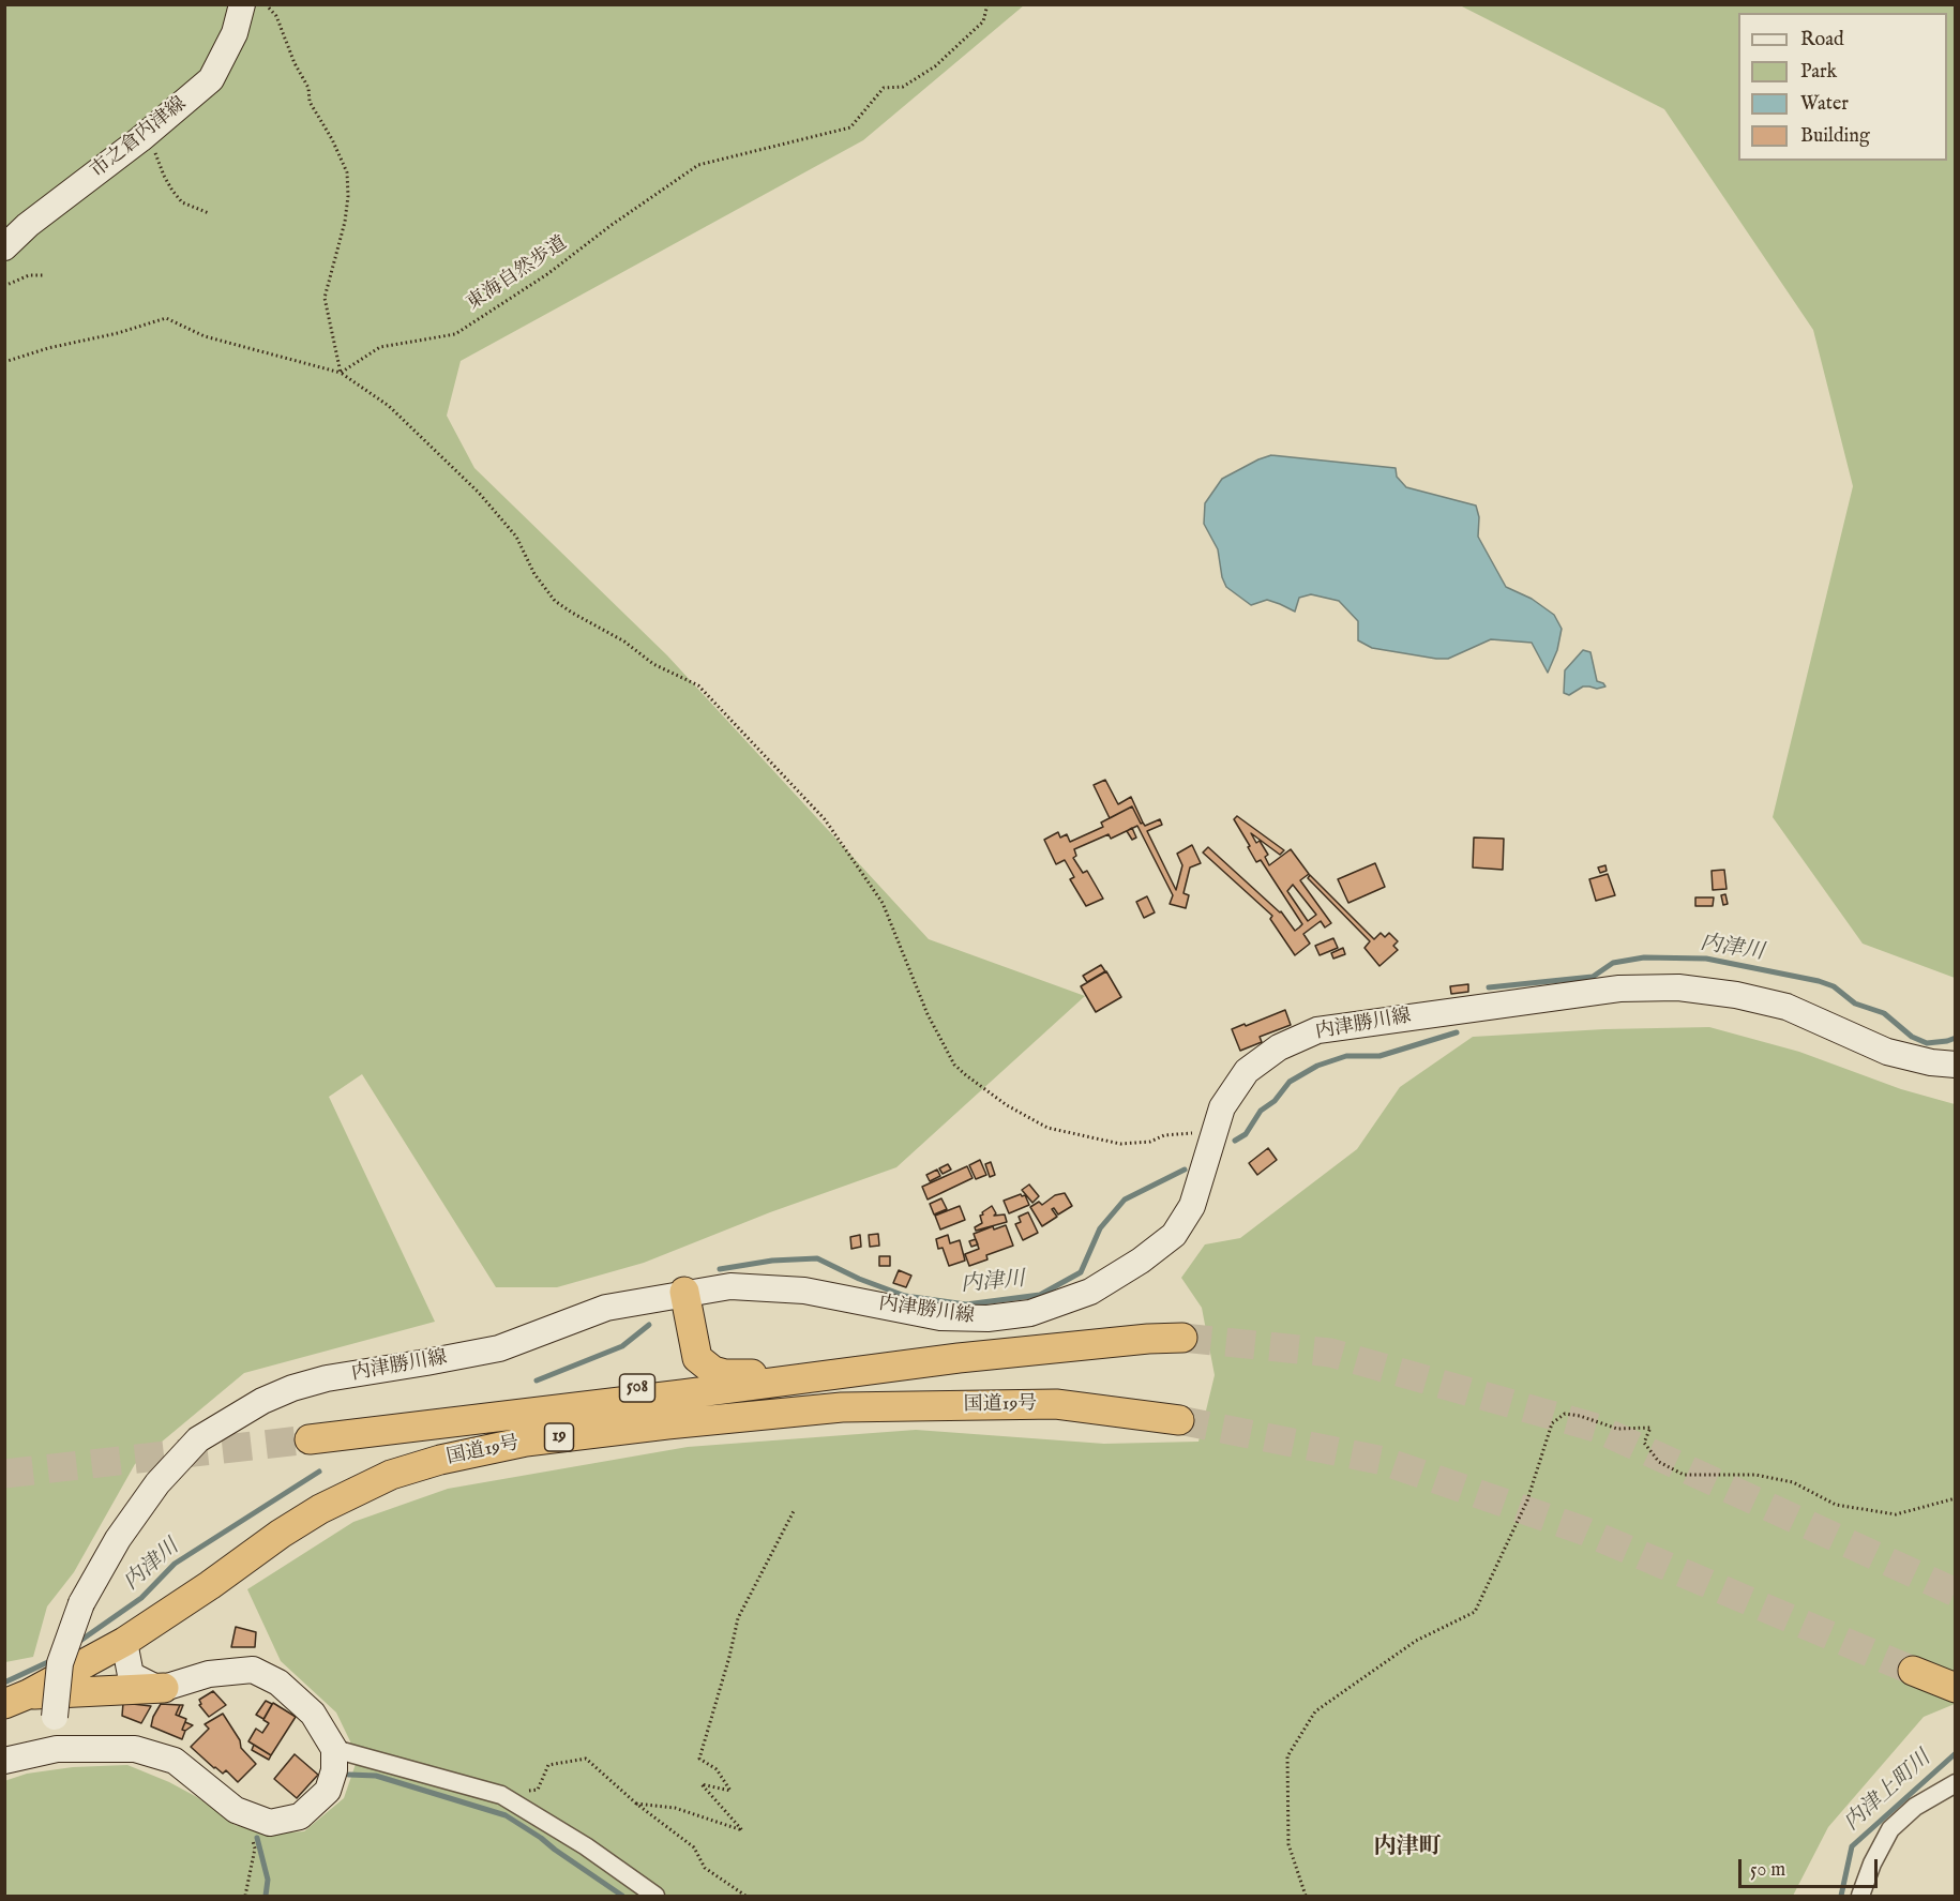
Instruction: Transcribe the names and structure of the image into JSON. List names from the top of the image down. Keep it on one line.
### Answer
{"streets":{"highway":["508","国道19号","19"],"main road":["市之倉内津線","内津勝川線"],"path":["東海自然歩道"]},"crossings":[["508","国道19号"]],"districts":["内津町"],"water":["内津川","内津上町川"],"legend":["Road","Park","Water","Building"],"scale_bar":"50 m"}
